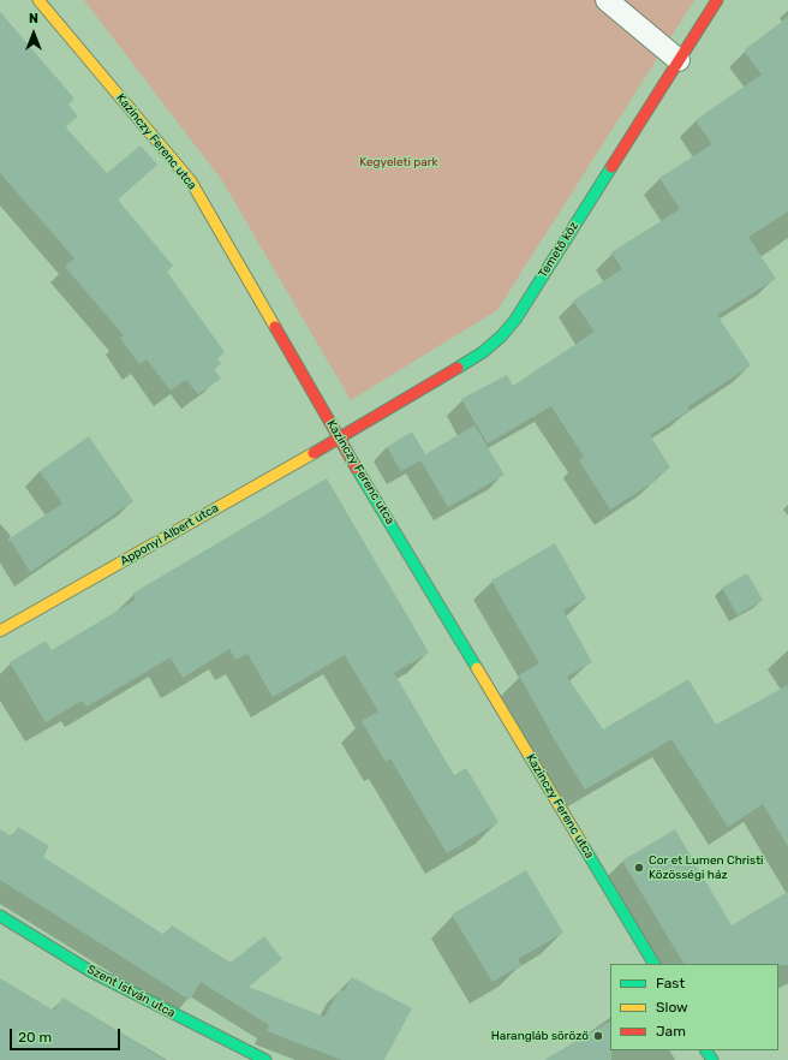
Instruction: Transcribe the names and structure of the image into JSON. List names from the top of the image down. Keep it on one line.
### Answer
{"streets":{"street":["Kazinczy Ferenc utca","Temető köz","Apponyi Albert utca","Szent István utca"]},"crossings":[["Kazinczy Ferenc utca","Temető köz"],["Kazinczy Ferenc utca","Apponyi Albert utca"],["Temető köz","Apponyi Albert utca"]],"parks":["Kegyeleti park"],"places":["Cor et Lumen Christi Közösségi ház","Harangláb söröző"],"legend":["Fast","Slow","Jam"],"scale_bar":"20 m","north":"top"}
